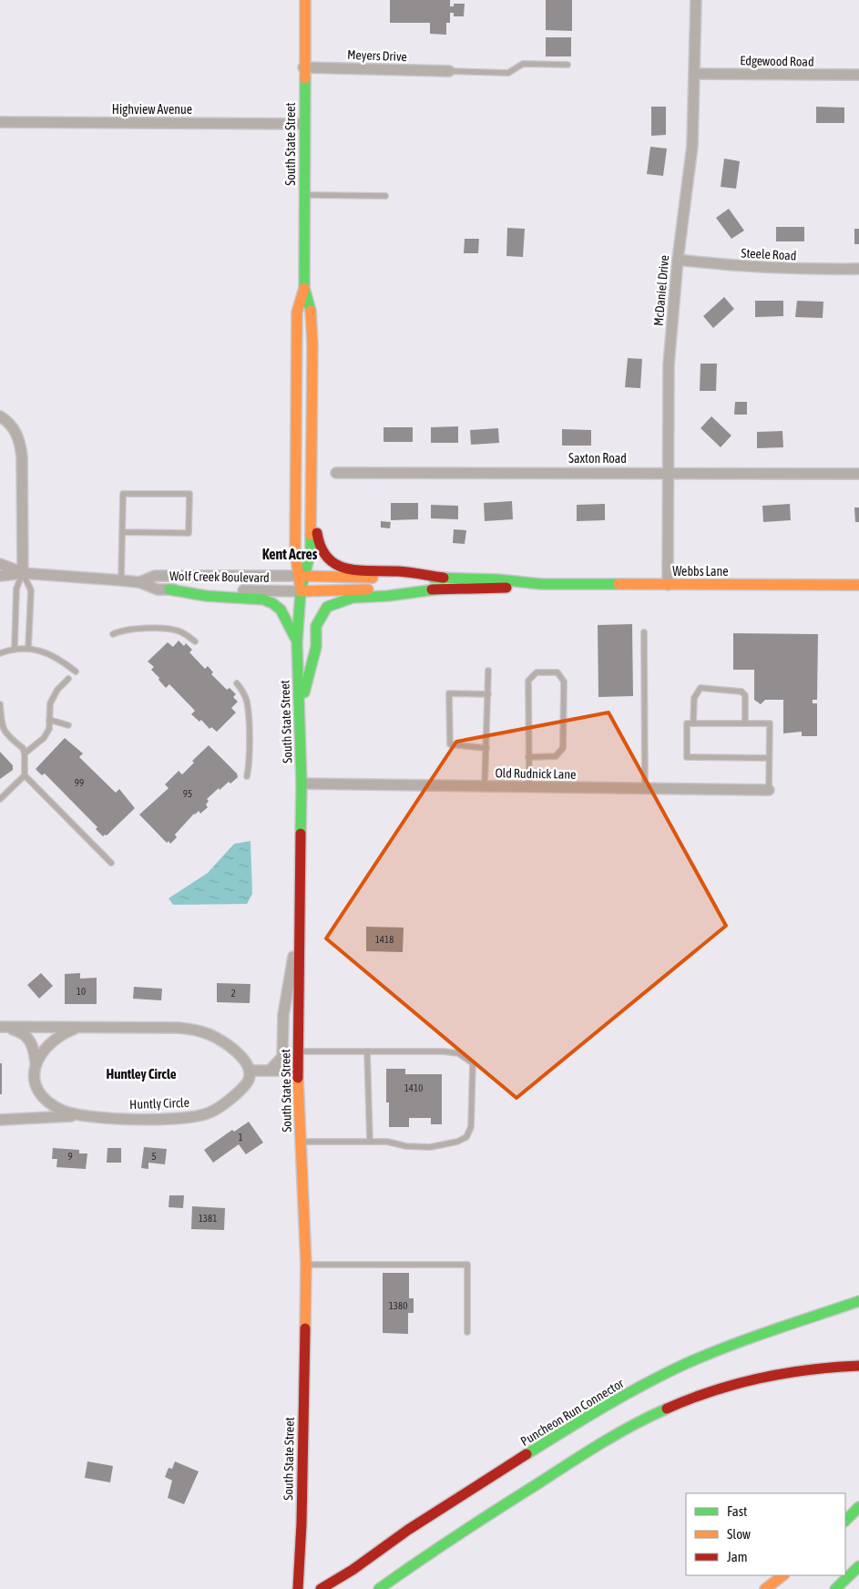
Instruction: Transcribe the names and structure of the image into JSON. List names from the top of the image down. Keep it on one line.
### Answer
{"streets":{"main road":["South State Street","Webbs Lane","Puncheon Run Connector"],"street":["Meyers Drive","Edgewood Road","Highview Avenue","Steele Road","McDaniel Drive","Saxton Road","Wolf Creek Boulevard","Old Rudnick Lane","Huntly Circle"]},"crossings":[["Meyers Drive","South State Street"],["Edgewood Road","McDaniel Drive"],["Highview Avenue","South State Street"],["South State Street","Webbs Lane"],["South State Street","Wolf Creek Boulevard"],["South State Street","Old Rudnick Lane"],["Steele Road","McDaniel Drive"],["McDaniel Drive","Saxton Road"],["McDaniel Drive","Webbs Lane"],["Webbs Lane","Wolf Creek Boulevard"]],"districts":["Kent Acres","Huntley Circle"],"house_numbers":["99","95","1418","10","2","1410","1","9","5","1381","1380"],"legend":["Fast","Slow","Jam"]}
